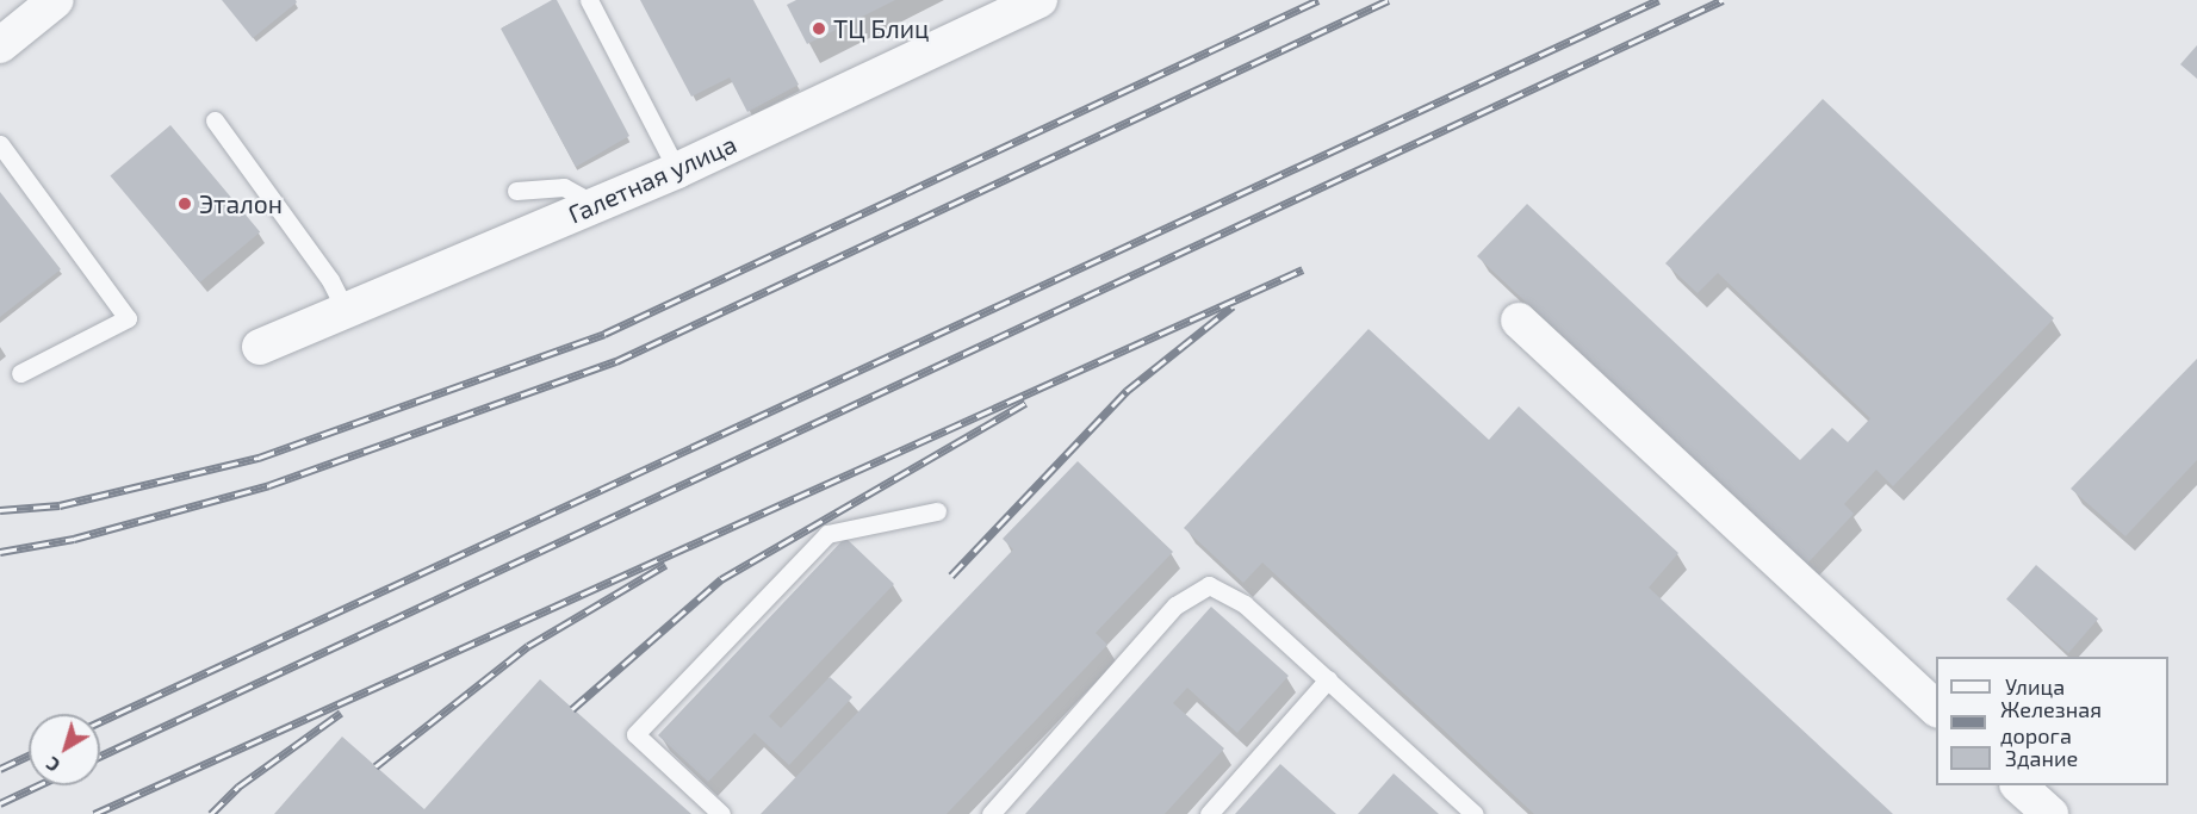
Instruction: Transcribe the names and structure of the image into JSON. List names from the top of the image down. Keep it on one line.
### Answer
{"streets":{"street":["Галетная улица"]},"places":["ТЦ Блиц","Эталон"],"legend":["Улица","Железная дорога","Здание"],"north":"bottom left"}
